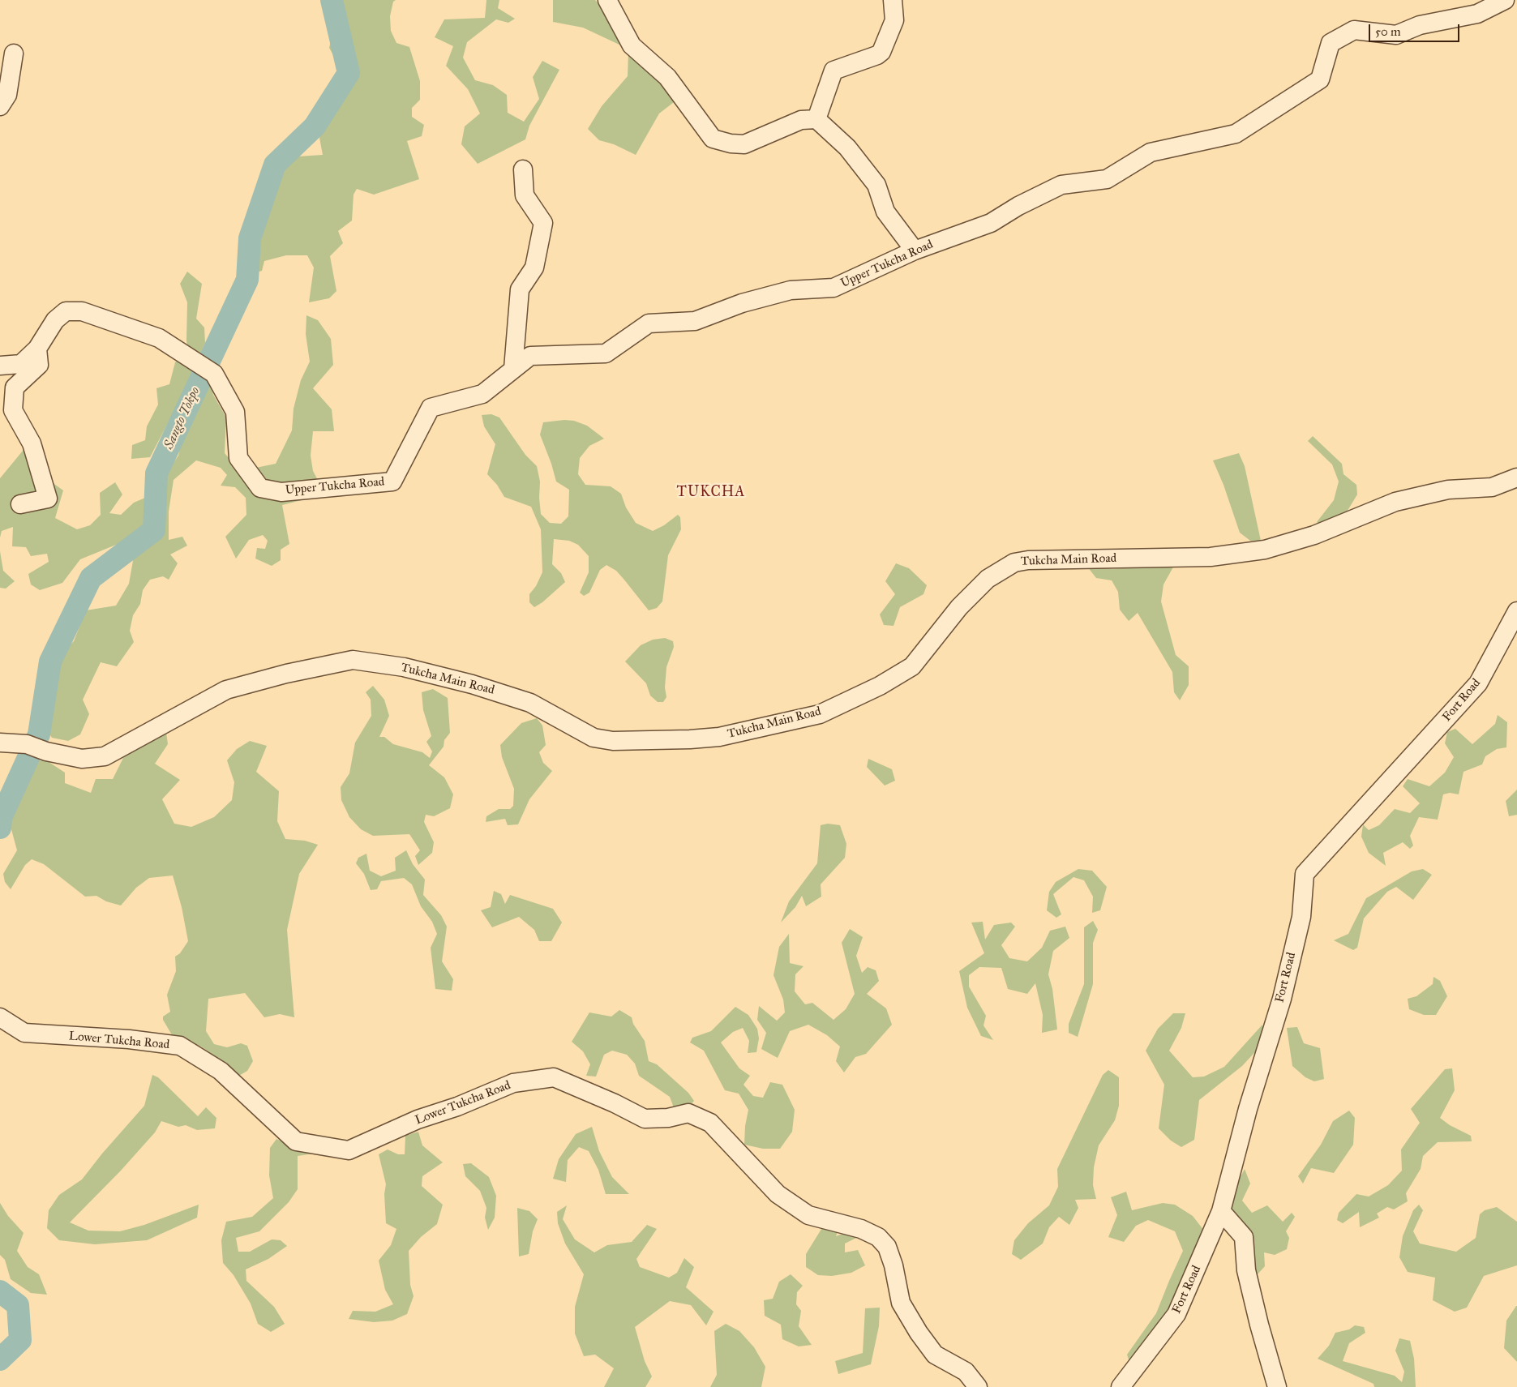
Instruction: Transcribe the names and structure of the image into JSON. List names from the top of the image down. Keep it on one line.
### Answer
{"streets":{"street":["Upper Tukcha Road","Tukcha Main Road","Fort Road","Lower Tukcha Road"]},"districts":["TUKCHA"],"water":["Sangto Tokpo"],"scale_bar":"50 m"}
